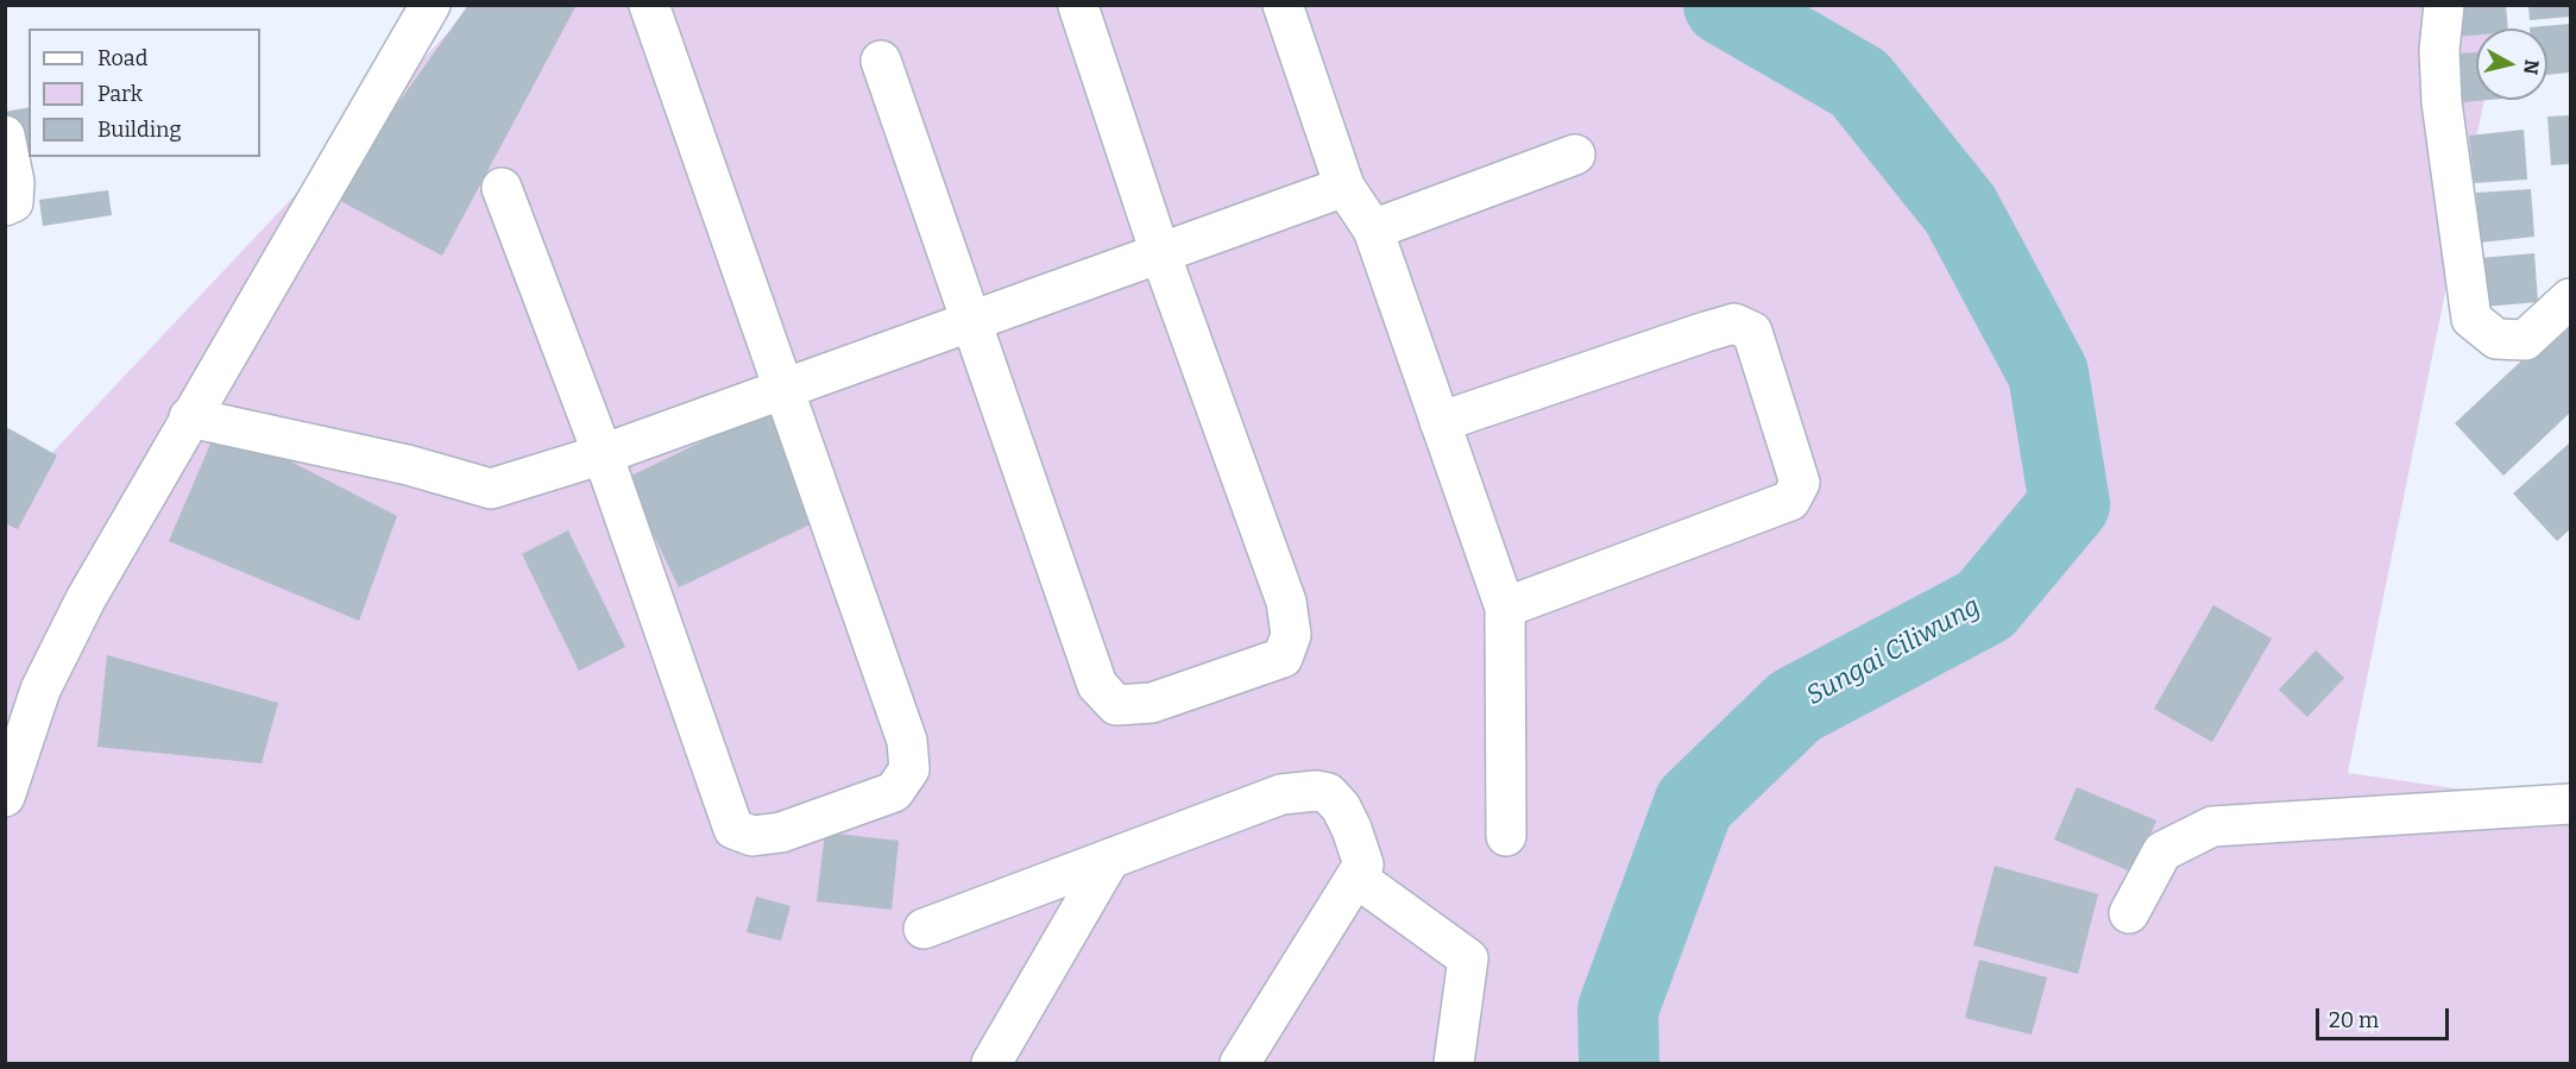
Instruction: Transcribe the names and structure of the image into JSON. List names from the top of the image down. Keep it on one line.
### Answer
{"water":["Sungai Ciliwung"],"legend":["Road","Park","Building"],"scale_bar":"20 m","north":"right"}
